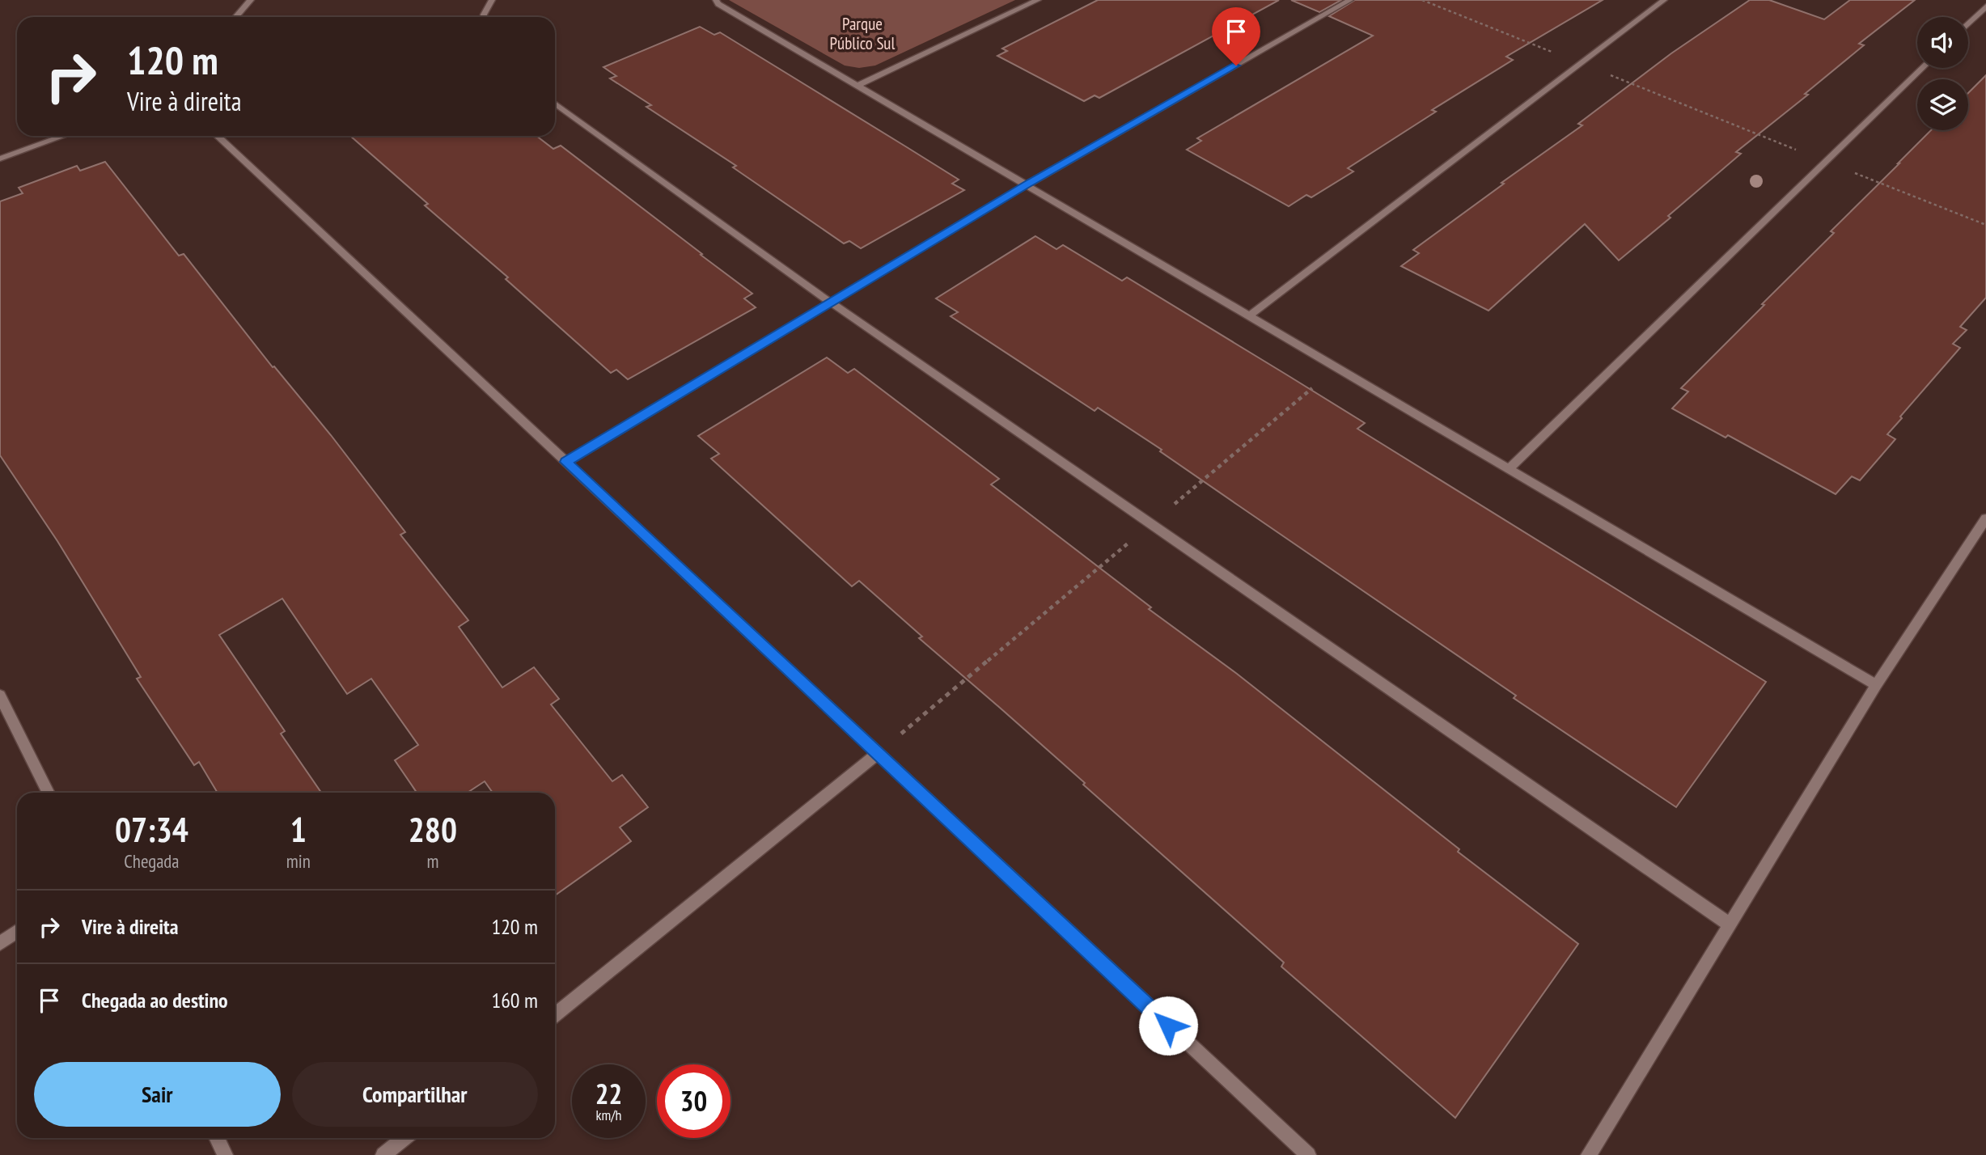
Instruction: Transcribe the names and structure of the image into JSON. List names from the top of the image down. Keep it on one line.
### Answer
{"parks":["Parque Público Sul"],"page":{"turn":["120 m","Vire à direita"],"eta":["07:34","Chegada","1","min","280","m"],"list":[{"name":"Vire à direita","value":"120 m"},{"name":"Chegada ao destino","value":"160 m"}],"buttons":["Sair","Compartilhar"],"speed":"22 km/h","limit":"30"}}
